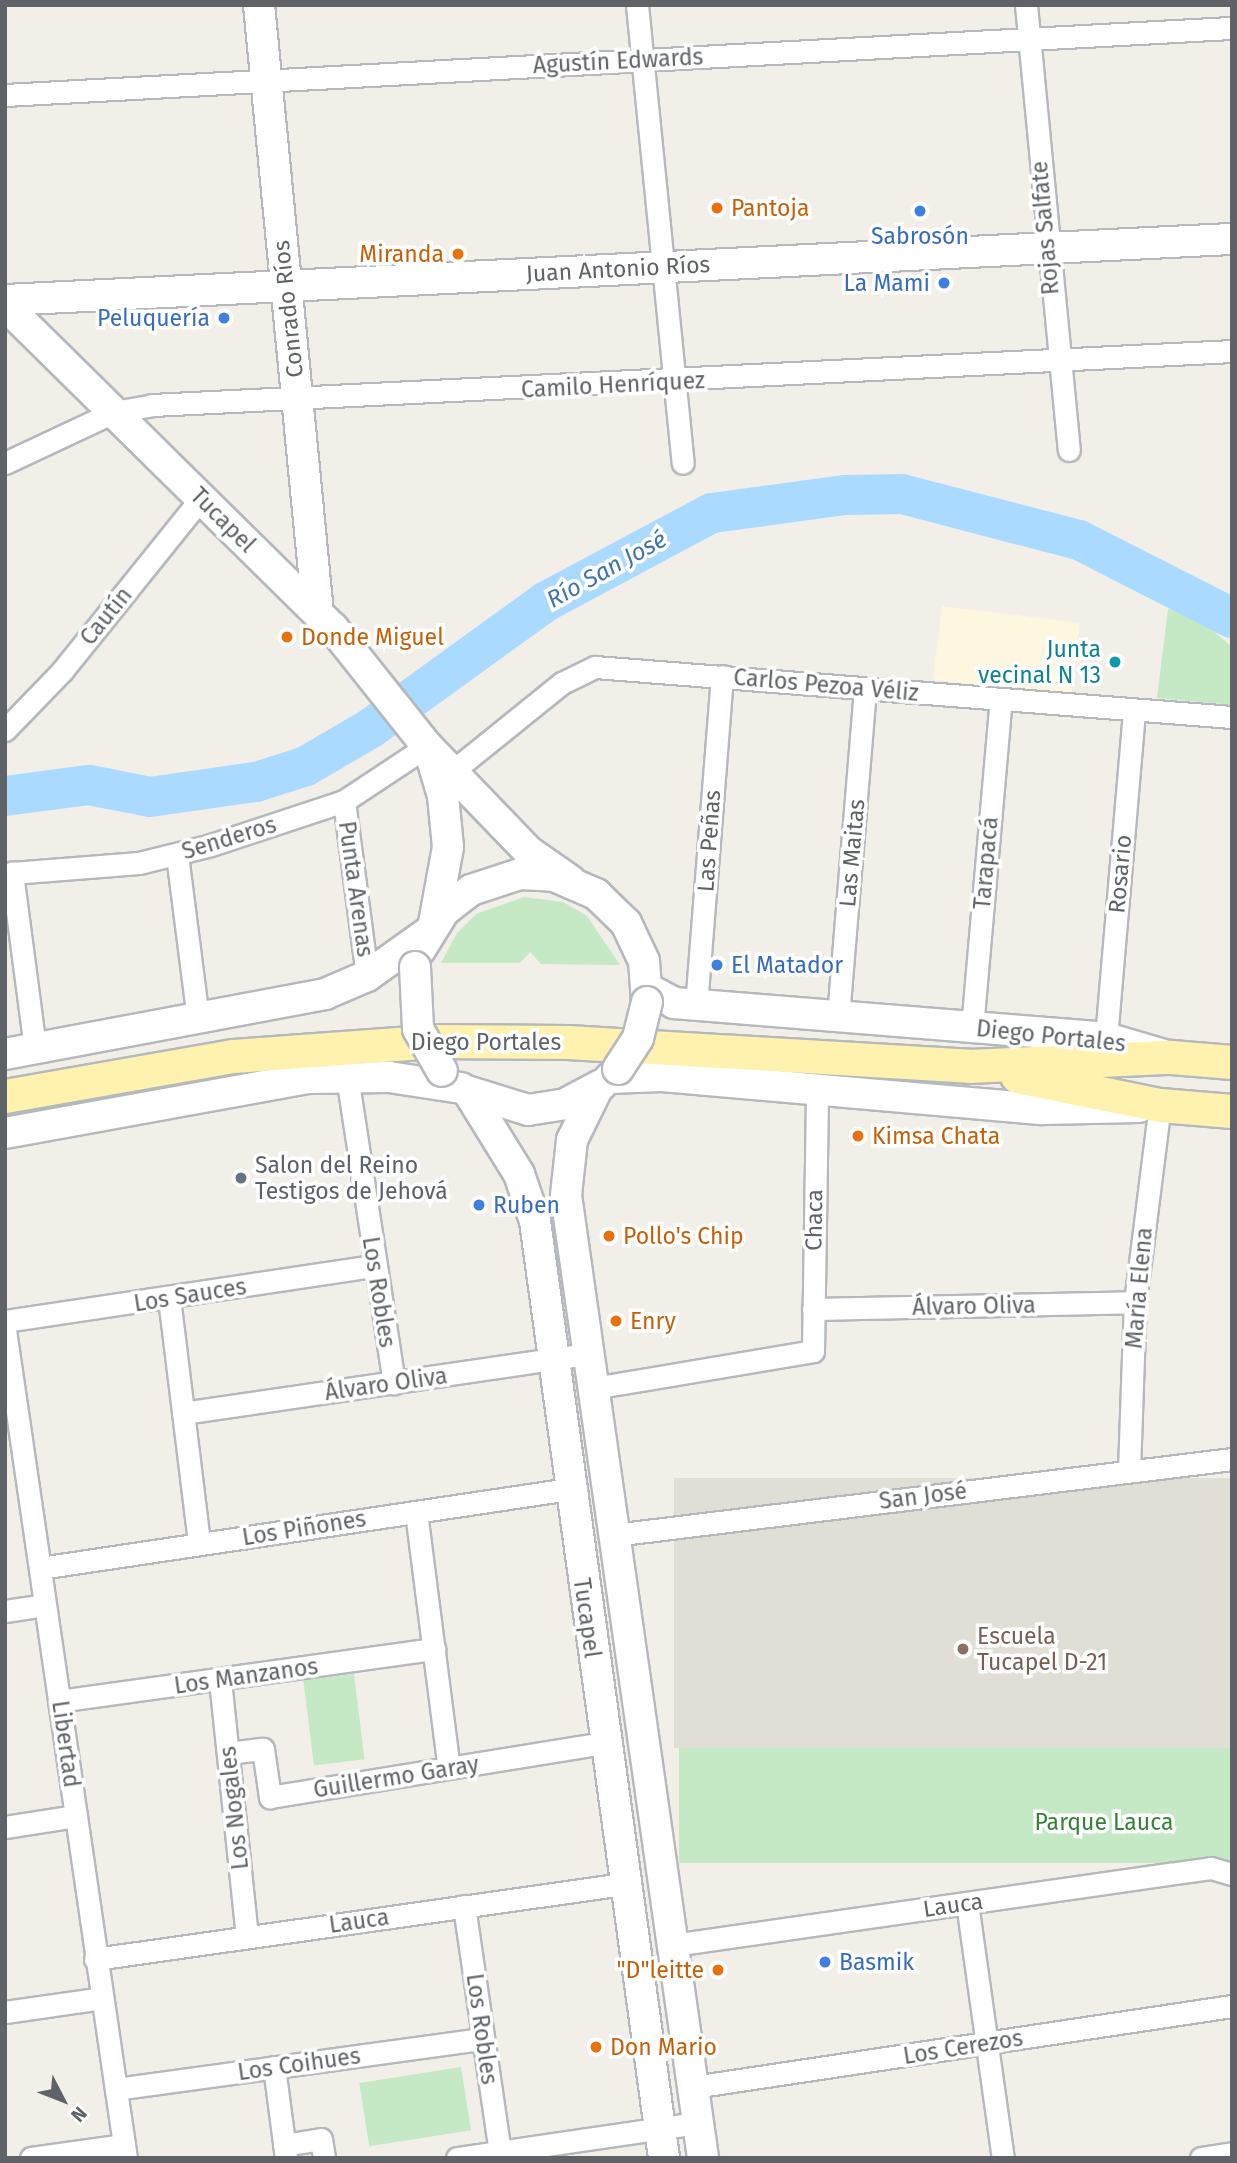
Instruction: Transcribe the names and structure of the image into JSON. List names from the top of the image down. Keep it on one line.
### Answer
{"streets":{"main road":["Juan Antonio Ríos","Conrado Ríos","Tucapel","Diego Portales"],"street":["Agustín Edwards","Rojas Salfate","Camilo Henríquez","Cautín","Carlos Pezoa Véliz","Senderos","Las Peñas","Las Maitas","Tarapacá","Rosario","Punta Arenas","Chaca","María Elena","Los Robles","Los Sauces","Álvaro Oliva","San José","Los Piñones","Los Manzanos","Libertad","Guillermo Garay","Los Nogales","Lauca","Los Cerezos","Los Coihues"]},"crossings":[["Agustín Edwards","Rojas Salfate"],["Agustín Edwards","Conrado Ríos"],["Rojas Salfate","Juan Antonio Ríos"],["Rojas Salfate","Camilo Henríquez"],["Juan Antonio Ríos","Conrado Ríos"],["Juan Antonio Ríos","Tucapel"],["Conrado Ríos","Camilo Henríquez"],["Conrado Ríos","Tucapel"],["Camilo Henríquez","Tucapel"],["Tucapel","Cautín"],["Tucapel","Carlos Pezoa Véliz"],["Tucapel","Senderos"],["Tucapel","Diego Portales"],["Tucapel","Chaca"],["Tucapel","Álvaro Oliva"],["Tucapel","San José"],["Tucapel","Los Piñones"],["Tucapel","Guillermo Garay"],["Tucapel","Lauca"],["Tucapel","Los Cerezos"],["Carlos Pezoa Véliz","Las Peñas"],["Carlos Pezoa Véliz","Las Maitas"],["Carlos Pezoa Véliz","Tarapacá"],["Carlos Pezoa Véliz","Rosario"],["Senderos","Punta Arenas"],["Las Peñas","Diego Portales"],["Las Maitas","Diego Portales"],["Tarapacá","Diego Portales"],["Rosario","Diego Portales"],["Diego Portales","María Elena"],["Diego Portales","Los Robles"],["Chaca","Álvaro Oliva"],["María Elena","Álvaro Oliva"],["María Elena","San José"],["Los Robles","Los Sauces"],["Los Robles","Álvaro Oliva"],["Los Robles","Lauca"],["Los Robles","Los Coihues"],["Los Piñones","Libertad"],["Los Manzanos","Libertad"],["Los Manzanos","Los Nogales"],["Libertad","Lauca"],["Libertad","Los Coihues"],["Guillermo Garay","Los Nogales"],["Los Nogales","Lauca"]],"water":["Río San José"],"parks":["Parque Lauca"],"places":["Pantoja","Sabrosón","Miranda","La Mami","Peluquería","Donde Miguel","Junta vecinal N 13","El Matador","Kimsa Chata","Salon del Reino Testigos de Jehová","Ruben","Pollo's Chip","Enry","Escuela Tucapel D-21","Basmik","\"D\"leitte","Don Mario"],"north":"bottom right"}
